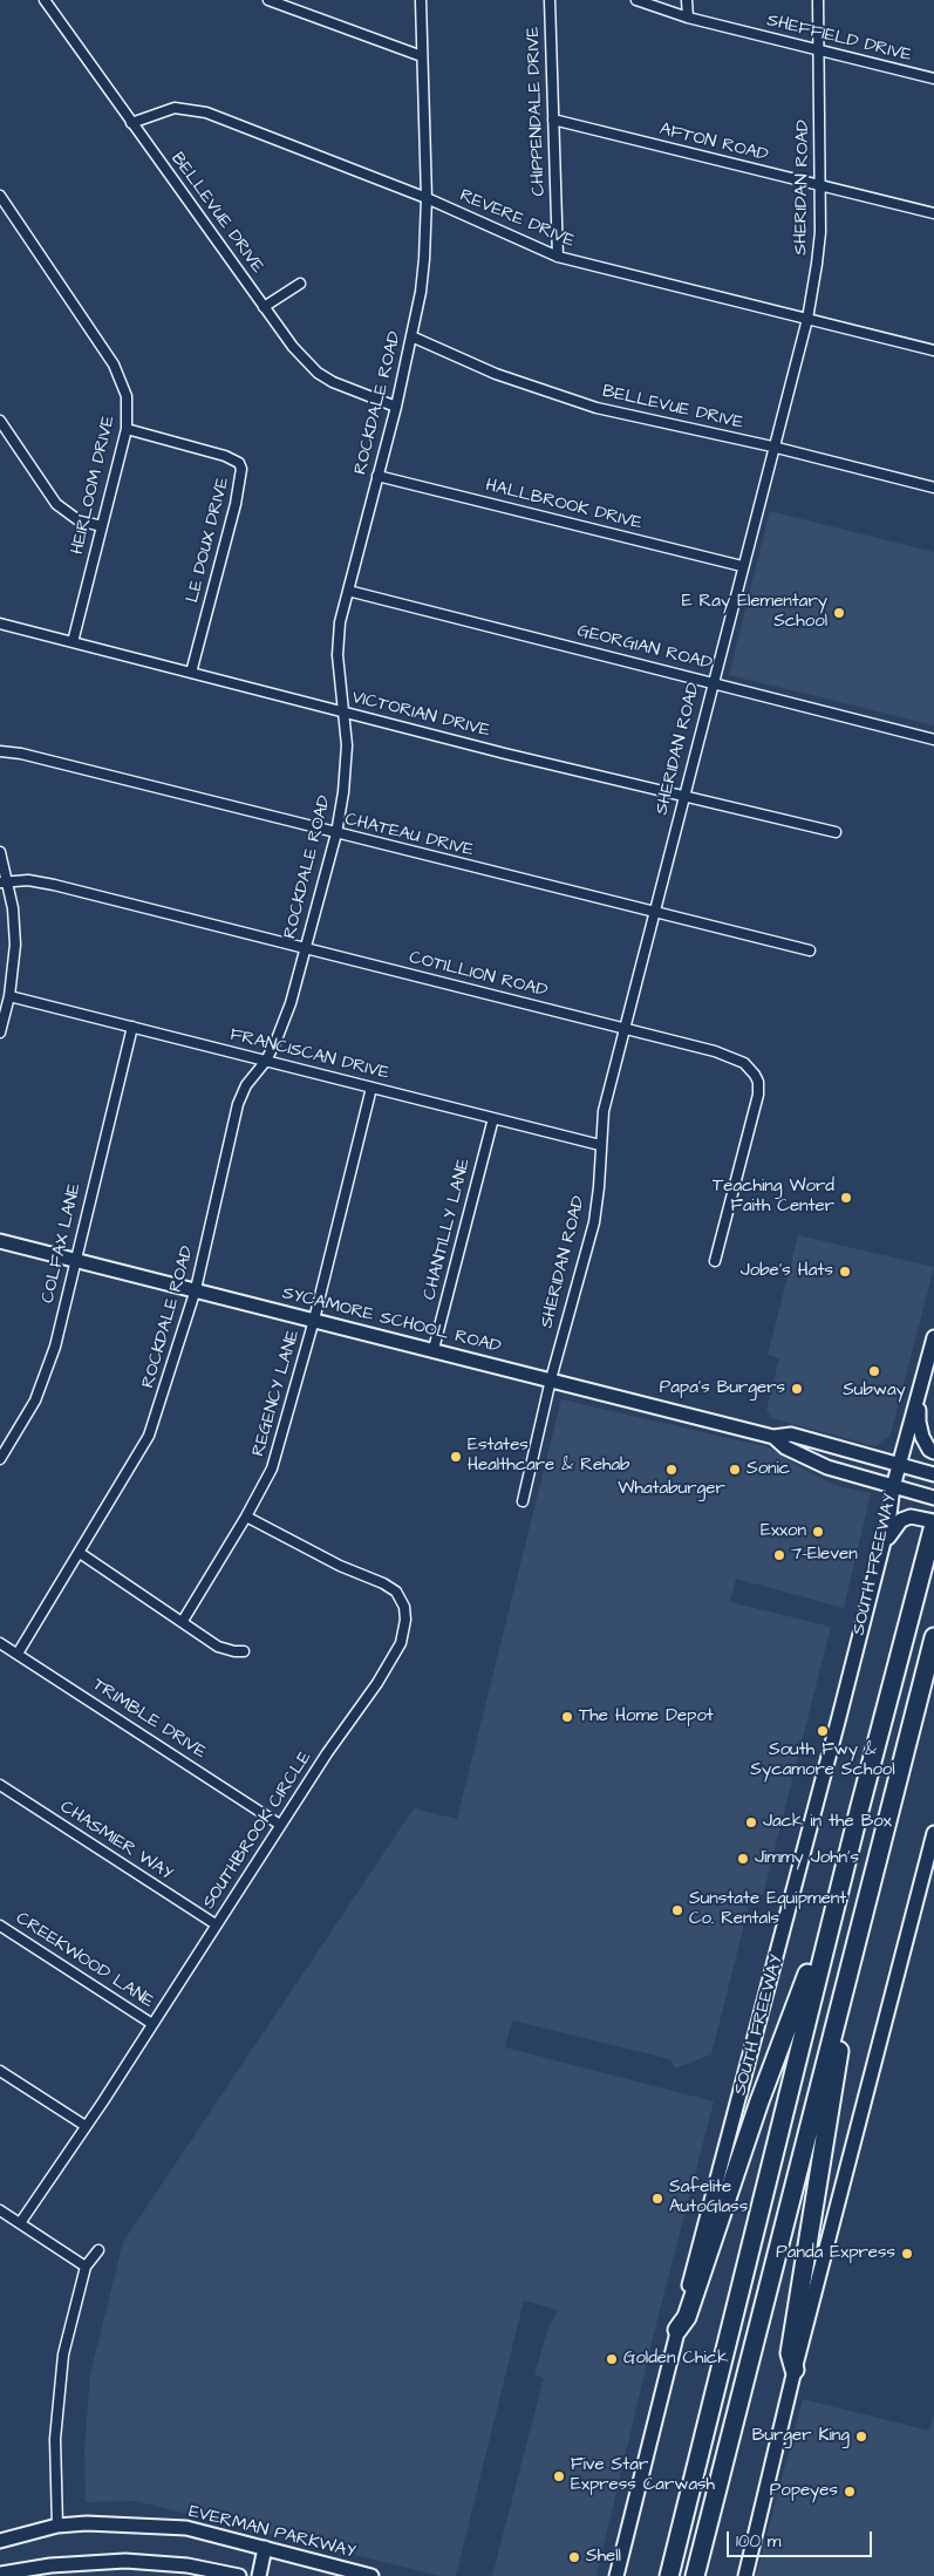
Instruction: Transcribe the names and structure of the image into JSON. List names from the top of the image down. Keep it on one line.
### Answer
{"streets":{"main road":["SYCAMORE SCHOOL ROAD","SOUTH FREEWAY","EVERMAN PARKWAY"],"street":["SHEFFIELD DRIVE","CHIPPENDALE DRIVE","AFTON ROAD","SHERIDAN ROAD","BELLEVUE DRIVE","REVERE DRIVE","ROCKDALE ROAD","HEIRLOOM DRIVE","HALLBROOK DRIVE","LE DOUX DRIVE","GEORGIAN ROAD","VICTORIAN DRIVE","CHATEAU DRIVE","COTILLION ROAD","FRANCISCAN DRIVE","CHANTILLY LANE","COLFAX LANE","REGENCY LANE","TRIMBLE DRIVE","SOUTHBROOK CIRCLE","CHASMIER WAY","CREEKWOOD LANE"]},"crossings":[["SHEFFIELD DRIVE","SHERIDAN ROAD"],["CHIPPENDALE DRIVE","AFTON ROAD"],["CHIPPENDALE DRIVE","REVERE DRIVE"],["AFTON ROAD","SHERIDAN ROAD"],["SHERIDAN ROAD","BELLEVUE DRIVE"],["SHERIDAN ROAD","REVERE DRIVE"],["SHERIDAN ROAD","HALLBROOK DRIVE"],["SHERIDAN ROAD","GEORGIAN ROAD"],["SHERIDAN ROAD","VICTORIAN DRIVE"],["SHERIDAN ROAD","CHATEAU DRIVE"],["SHERIDAN ROAD","COTILLION ROAD"],["SHERIDAN ROAD","FRANCISCAN DRIVE"],["SHERIDAN ROAD","SYCAMORE SCHOOL ROAD"],["BELLEVUE DRIVE","REVERE DRIVE"],["BELLEVUE DRIVE","ROCKDALE ROAD"],["REVERE DRIVE","ROCKDALE ROAD"],["ROCKDALE ROAD","HALLBROOK DRIVE"],["ROCKDALE ROAD","GEORGIAN ROAD"],["ROCKDALE ROAD","VICTORIAN DRIVE"],["ROCKDALE ROAD","CHATEAU DRIVE"],["ROCKDALE ROAD","COTILLION ROAD"],["ROCKDALE ROAD","FRANCISCAN DRIVE"],["ROCKDALE ROAD","SYCAMORE SCHOOL ROAD"],["ROCKDALE ROAD","TRIMBLE DRIVE"],["HEIRLOOM DRIVE","LE DOUX DRIVE"],["HEIRLOOM DRIVE","VICTORIAN DRIVE"],["LE DOUX DRIVE","VICTORIAN DRIVE"],["FRANCISCAN DRIVE","CHANTILLY LANE"],["FRANCISCAN DRIVE","COLFAX LANE"],["FRANCISCAN DRIVE","REGENCY LANE"],["CHANTILLY LANE","SYCAMORE SCHOOL ROAD"],["COLFAX LANE","SYCAMORE SCHOOL ROAD"],["SYCAMORE SCHOOL ROAD","REGENCY LANE"],["SYCAMORE SCHOOL ROAD","SOUTH FREEWAY"],["REGENCY LANE","SOUTHBROOK CIRCLE"],["TRIMBLE DRIVE","SOUTHBROOK CIRCLE"],["SOUTHBROOK CIRCLE","CHASMIER WAY"],["SOUTHBROOK CIRCLE","CREEKWOOD LANE"]],"places":["E Ray Elementary School","Teaching Word Faith Center","Jobe's Hats","Subway","Papa's Burgers","Estates Healthcare & Rehab","Whataburger","Sonic","Exxon","7-Eleven","The Home Depot","South Fwy & Sycamore School","Jack in the Box","Jimmy John's","Sunstate Equipment Co. Rentals","Safelite AutoGlass","Panda Express","Golden Chick","Burger King","Five Star Express Carwash","Popeyes","Shell"],"scale_bar":"100 m"}
